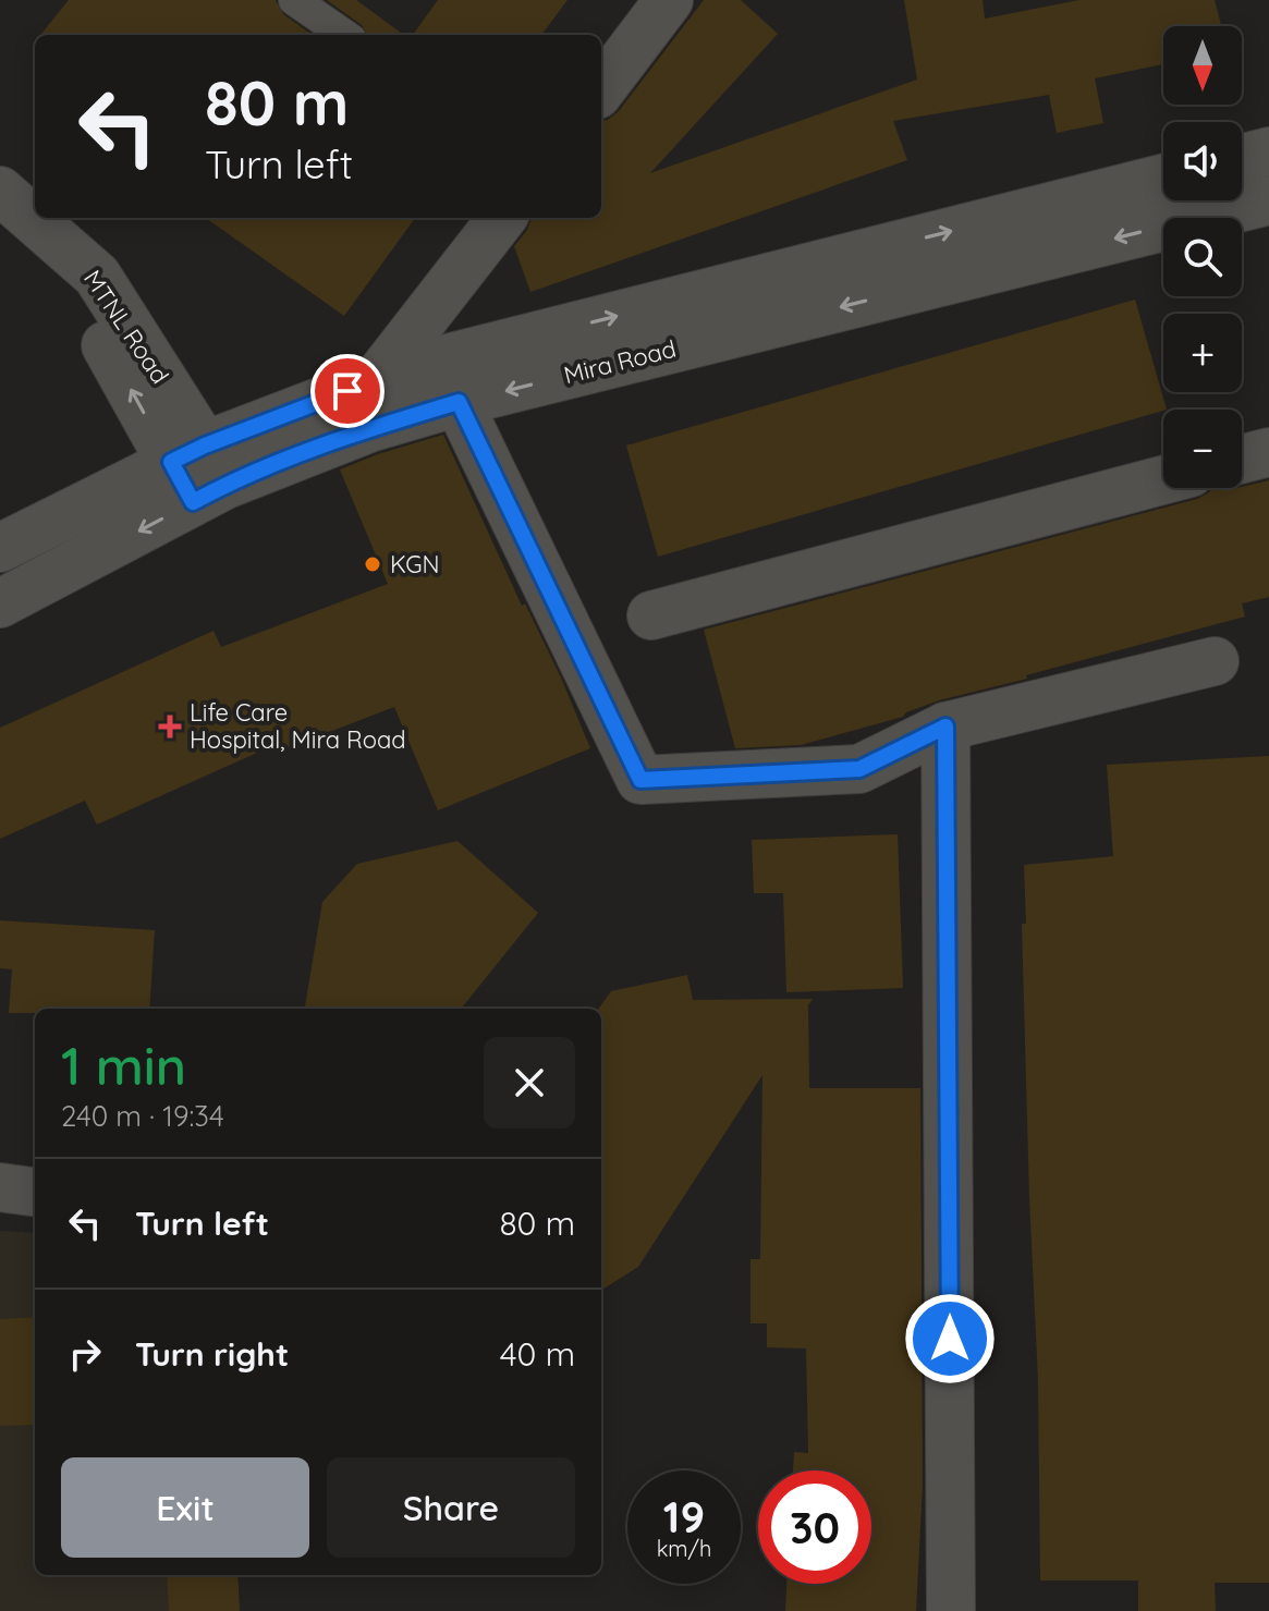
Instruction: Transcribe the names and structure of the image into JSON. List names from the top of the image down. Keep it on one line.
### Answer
{"streets":{"street":["MTNL Road","Mira Road"]},"crossings":[["MTNL Road","Mira Road"]],"places":{"other":["KGN"],"health":["Life Care Hospital, Mira Road"]},"north":"bottom","page":{"map_buttons":["+","−"],"turn":["80 m","Turn left"],"heading":["1 min","240 m · 19:34"],"list":[{"name":"Turn left","value":"80 m"},{"name":"Turn right","value":"40 m"}],"buttons":["Exit","Share"],"speed":"19 km/h","limit":"30"}}
